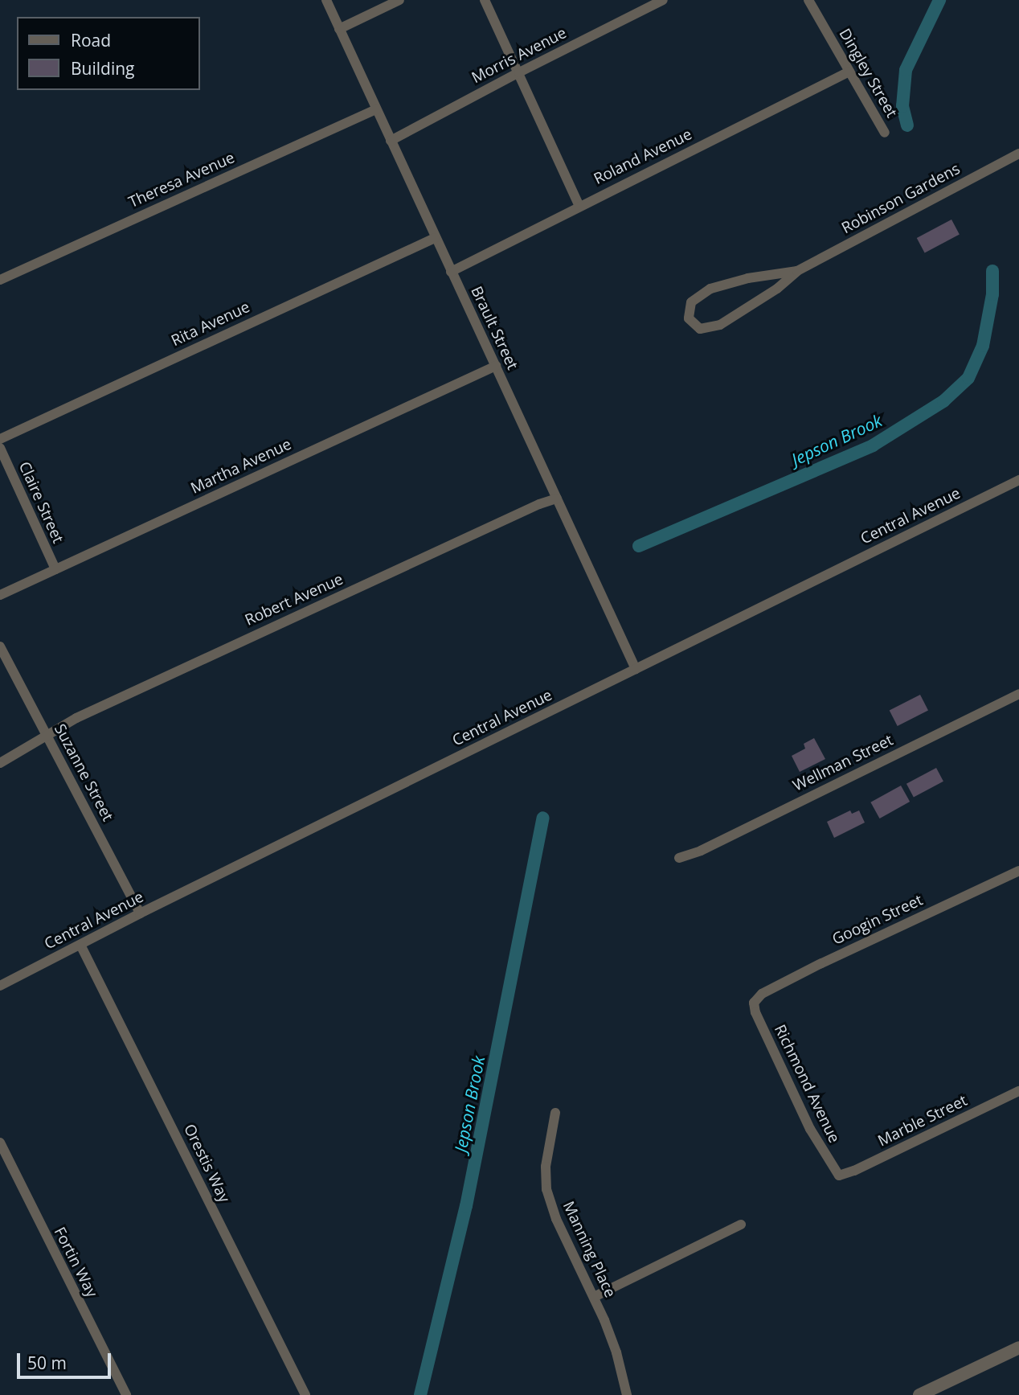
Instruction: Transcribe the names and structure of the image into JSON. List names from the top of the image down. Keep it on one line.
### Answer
{"streets":{"street":["Morris Avenue","Dingley Street","Roland Avenue","Theresa Avenue","Robinson Gardens","Rita Avenue","Brault Street","Martha Avenue","Claire Street","Central Avenue","Robert Avenue","Wellman Street","Suzanne Street","Googin Street","Richmond Avenue","Marble Street","Orestis Way","Manning Place","Fortin Way"]},"crossings":[["Morris Avenue","Brault Street"],["Dingley Street","Roland Avenue"],["Roland Avenue","Brault Street"],["Theresa Avenue","Brault Street"],["Rita Avenue","Brault Street"],["Brault Street","Martha Avenue"],["Brault Street","Central Avenue"],["Brault Street","Robert Avenue"],["Martha Avenue","Claire Street"],["Central Avenue","Suzanne Street"],["Central Avenue","Orestis Way"],["Robert Avenue","Suzanne Street"],["Googin Street","Richmond Avenue"],["Richmond Avenue","Marble Street"]],"water":["Jepson Brook"],"legend":["Road","Building"],"scale_bar":"50 m"}
